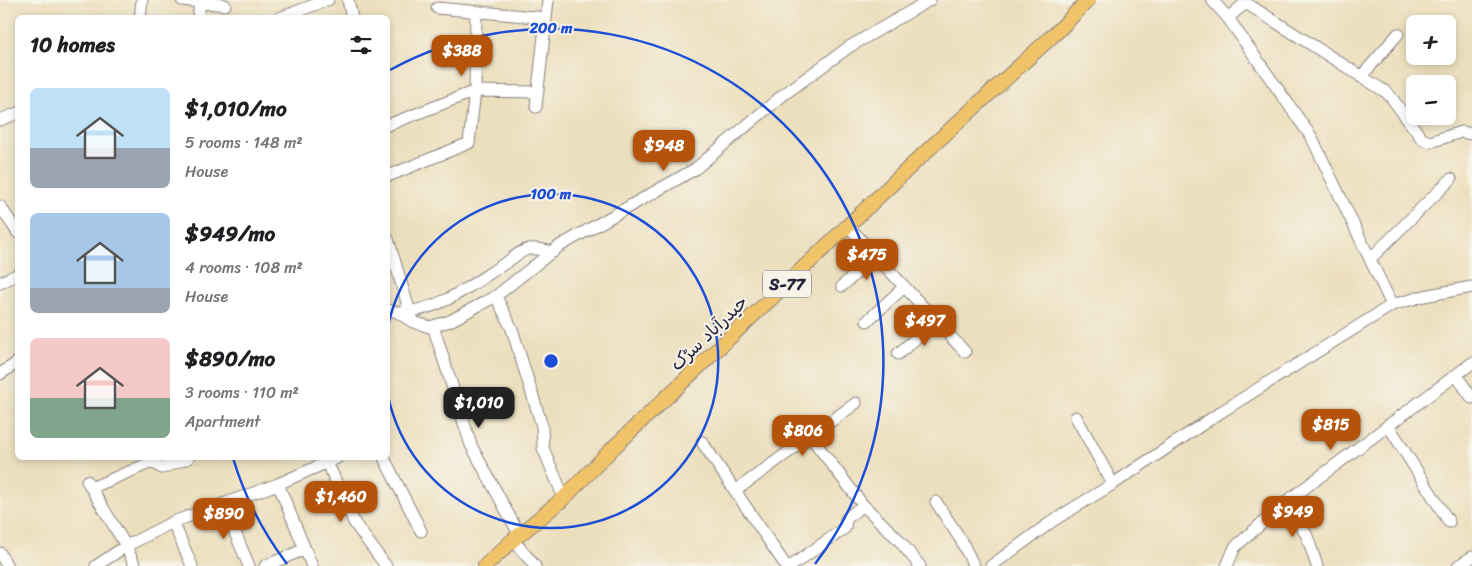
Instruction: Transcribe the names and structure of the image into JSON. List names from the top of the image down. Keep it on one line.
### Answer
{"streets":{"main road":["S-77","حیدرآباد سڑک"]},"page":{"map_buttons":["+","−"],"heading":"10 homes","price":["$388","$948","$475","$497","$1,010","$815","$806","$1,460","$949","$890"],"list":[{"name":"$1,010/mo","note":"5 rooms · 148 m² · House"},{"name":"$949/mo","note":"4 rooms · 108 m² · House"},{"name":"$890/mo","note":"3 rooms · 110 m² · Apartment"}]},"rings":["200 m","100 m"]}
